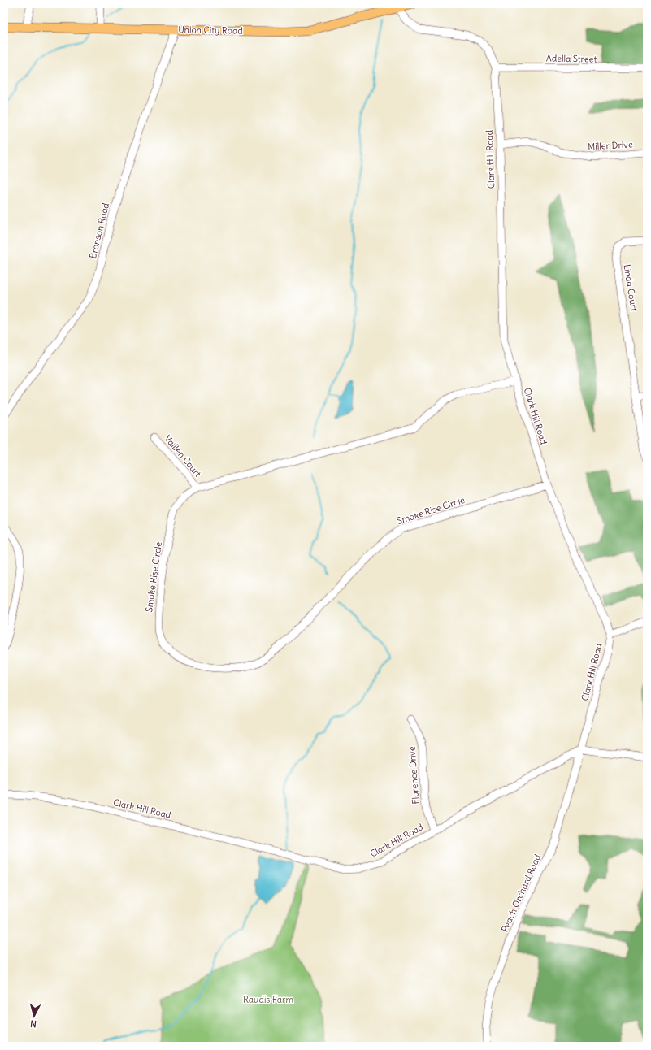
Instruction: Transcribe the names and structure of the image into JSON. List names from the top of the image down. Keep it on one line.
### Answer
{"streets":{"main road":["Union City Road"],"street":["Adella Street","Miller Drive","Clark Hill Road","Bronson Road","Linda Court","Vaillen Court","Smoke Rise Circle","Florence Drive","Peach Orchard Road"]},"crossings":[["Union City Road","Clark Hill Road"],["Union City Road","Bronson Road"],["Adella Street","Clark Hill Road"],["Miller Drive","Clark Hill Road"],["Clark Hill Road","Smoke Rise Circle"],["Clark Hill Road","Florence Drive"],["Clark Hill Road","Peach Orchard Road"],["Vaillen Court","Smoke Rise Circle"]],"parks":["Raudis Farm"],"north":"bottom"}
